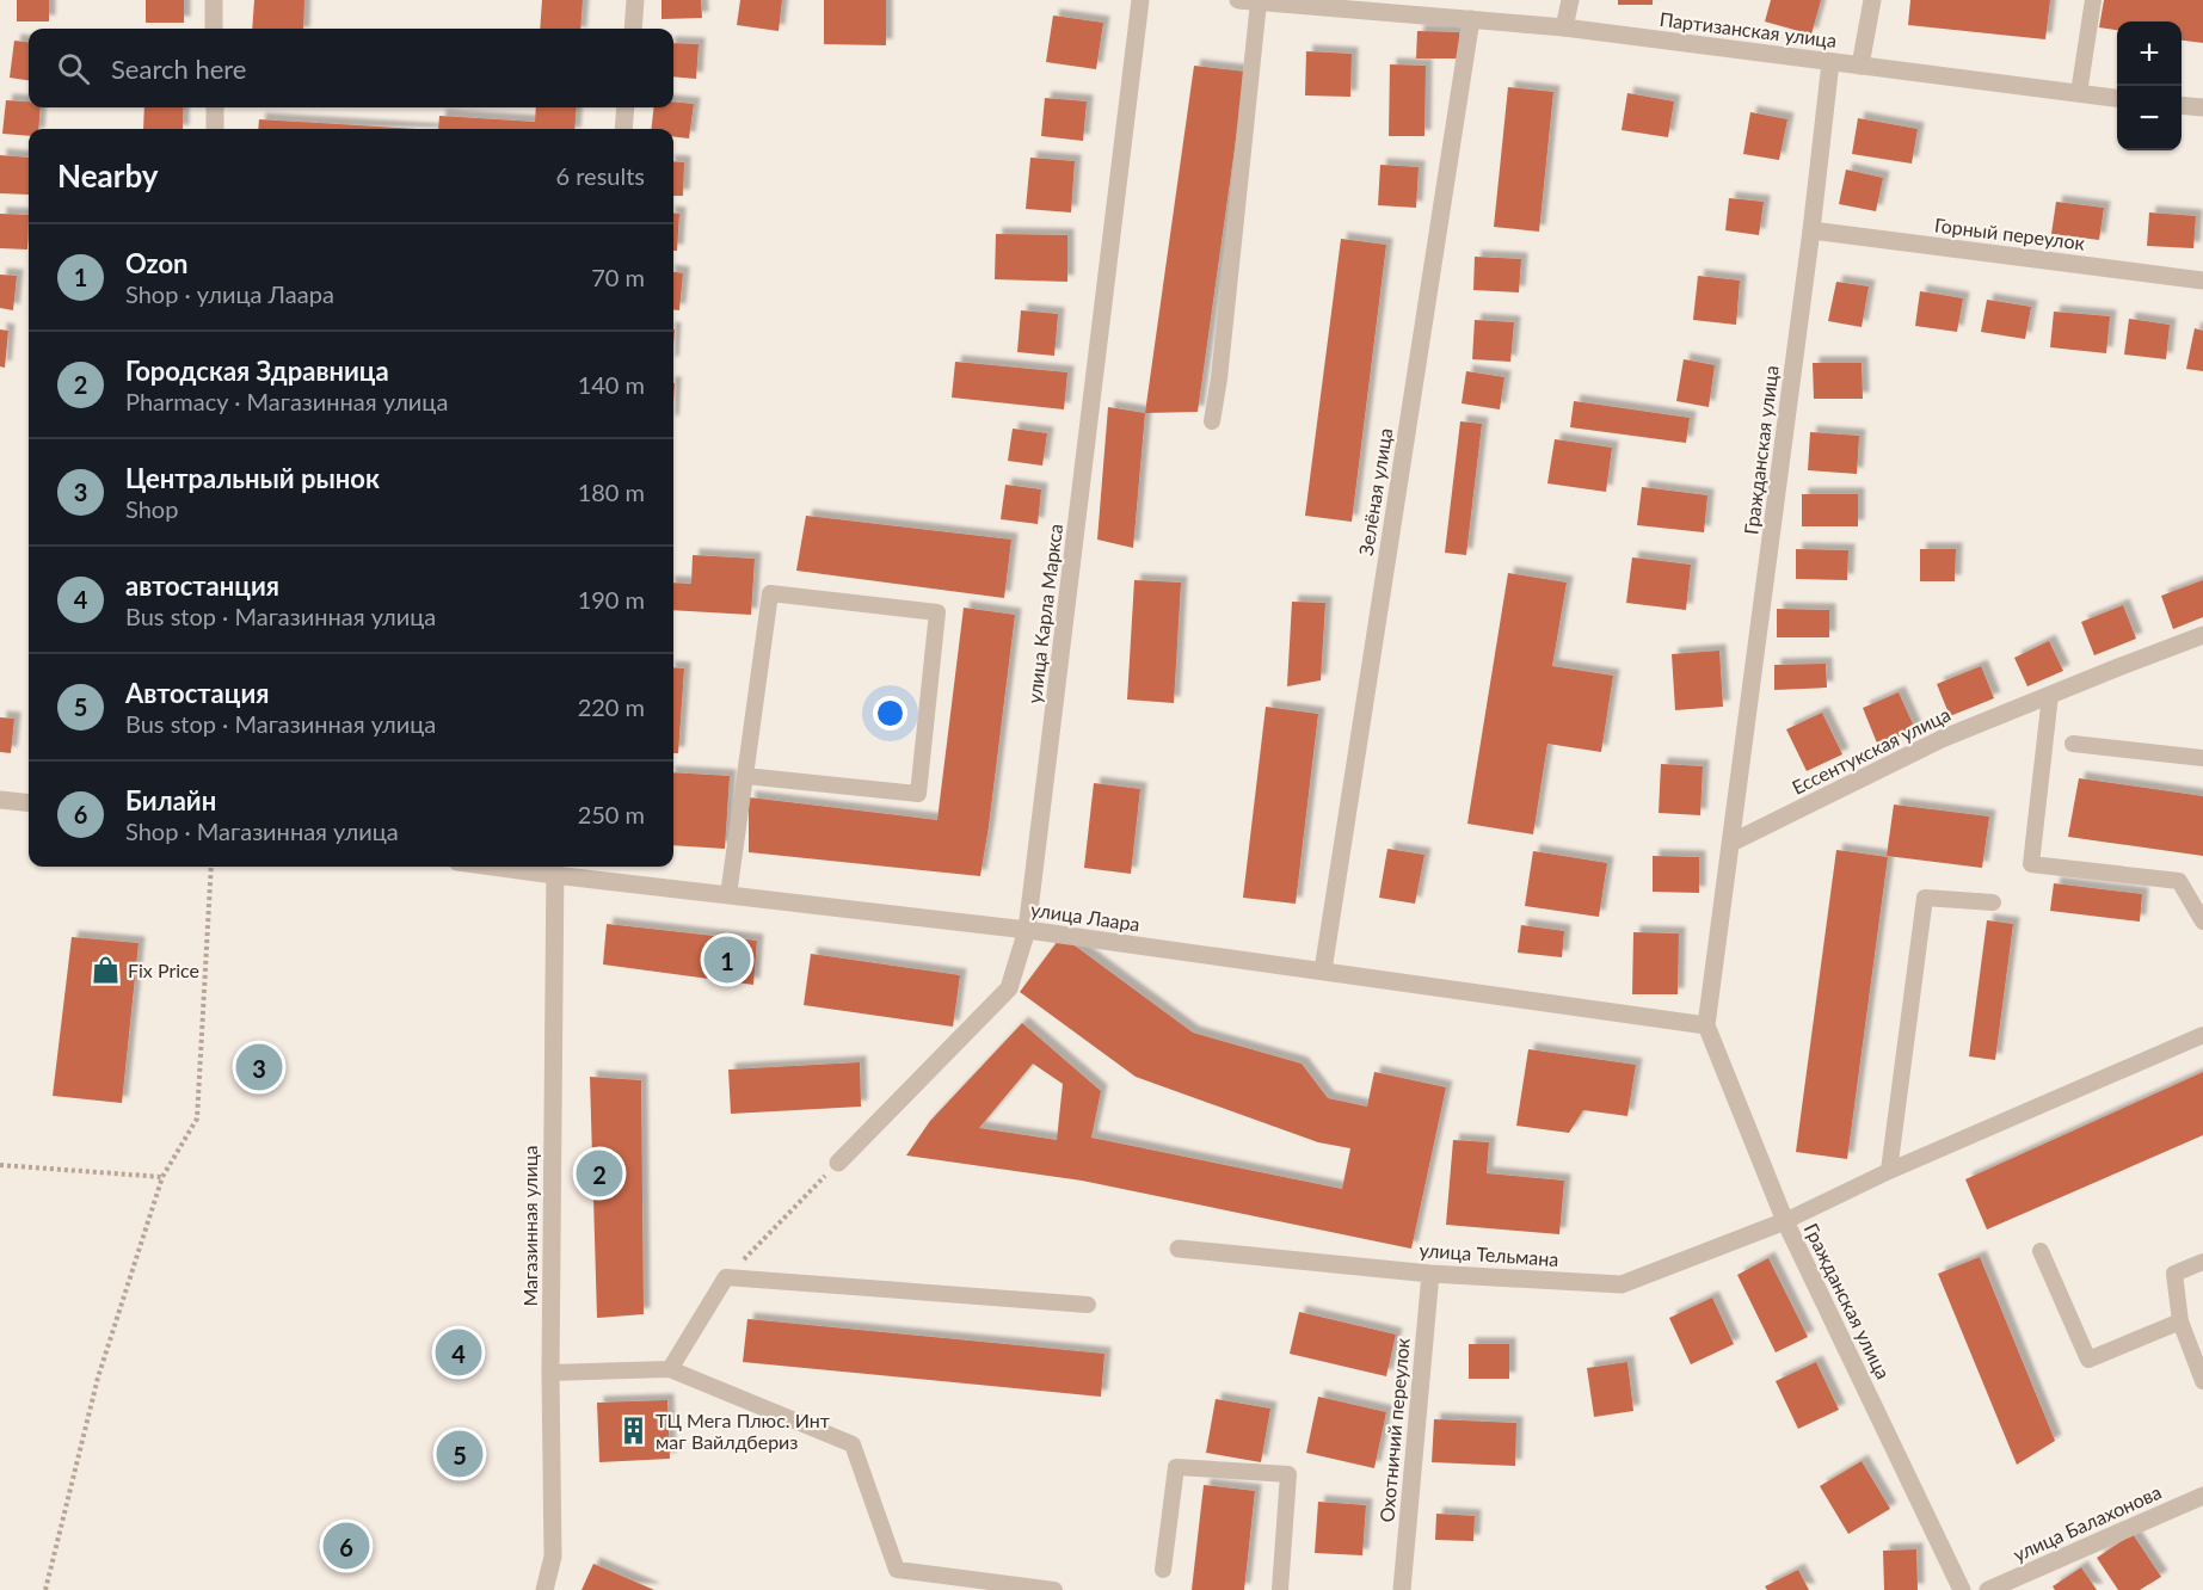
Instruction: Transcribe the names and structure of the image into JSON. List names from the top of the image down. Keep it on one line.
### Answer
{"streets":{"street":["Партизанская улица","Горный переулок","Гражданская улица","Зелёная улица","улица Карла Маркса","Ессентукская улица","улица Лаара","Магазинная улица","улица Тельмана","Охотничий переулок","улица Балахонова"]},"crossings":[["Партизанская улица","Гражданская улица"],["Партизанская улица","Зелёная улица"],["Горный переулок","Гражданская улица"],["Гражданская улица","Ессентукская улица"],["Гражданская улица","улица Лаара"],["Гражданская улица","улица Тельмана"],["Зелёная улица","улица Лаара"],["улица Карла Маркса","улица Лаара"],["улица Лаара","Магазинная улица"],["улица Тельмана","Охотничий переулок"]],"places":{"shop":["Fix Price"],"building":["ТЦ Мега Плюс. Инт маг Вайлдбериз"]},"page":{"map_buttons":["+","−"],"search":"Search here","heading":["Nearby","6 results"],"list":[{"mark":"1","name":"Ozon","note":"Shop · улица Лаара","value":"70 m"},{"mark":"2","name":"Городская Здравница","note":"Pharmacy · Магазинная улица","value":"140 m"},{"mark":"3","name":"Центральный рынок","note":"Shop","value":"180 m"},{"mark":"4","name":"автостанция","note":"Bus stop · Магазинная улица","value":"190 m"},{"mark":"5","name":"Автостация","note":"Bus stop · Магазинная улица","value":"220 m"},{"mark":"6","name":"Билайн","note":"Shop · Магазинная улица","value":"250 m"}],"pins":["1","3","2","4","5","6"]}}
